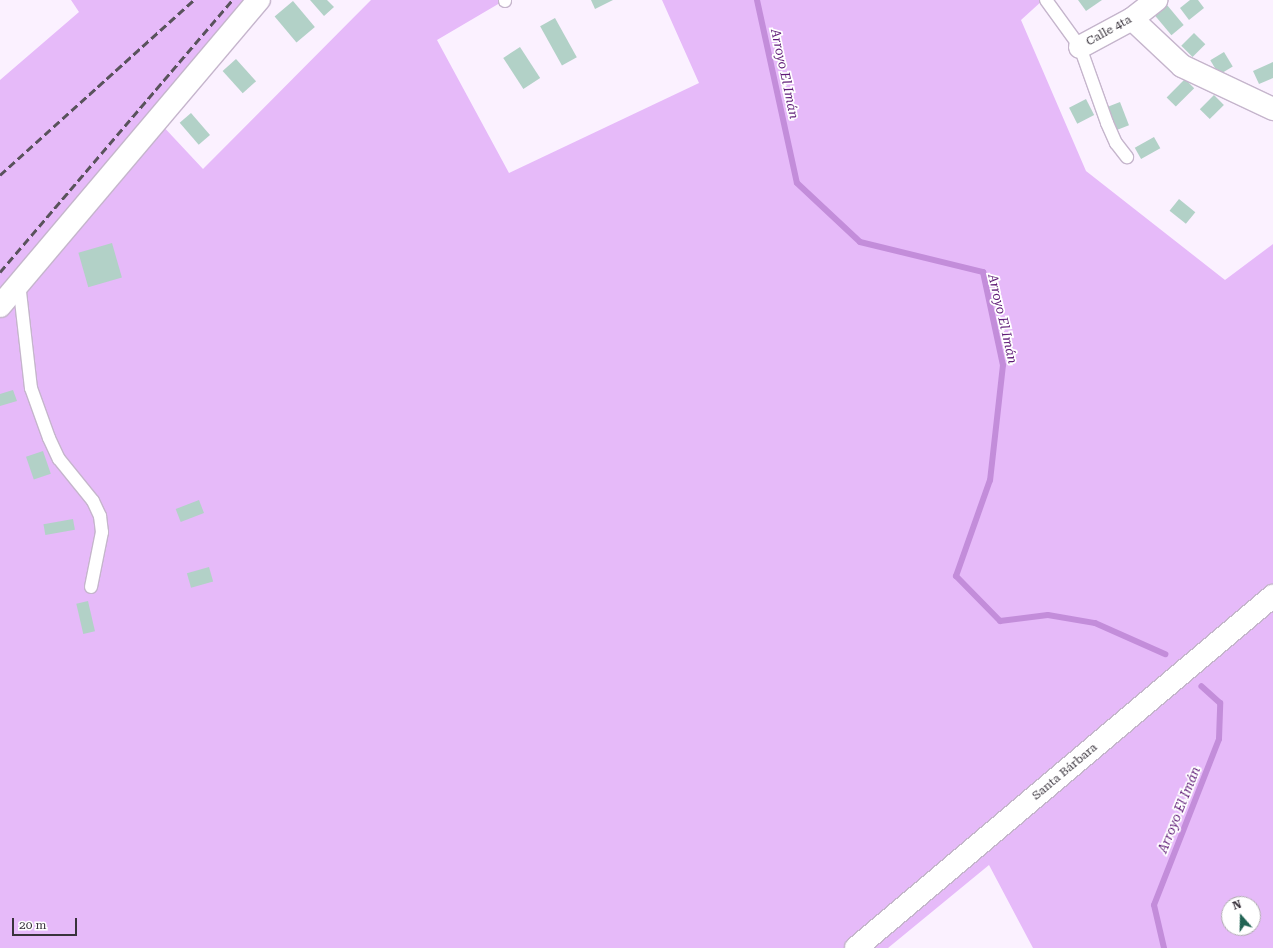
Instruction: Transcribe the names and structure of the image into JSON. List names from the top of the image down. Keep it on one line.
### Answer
{"streets":{"street":["Calle 4ta","Santa Bárbara"]},"water":["Arroyo El Imán"],"scale_bar":"20 m","north":"top"}
